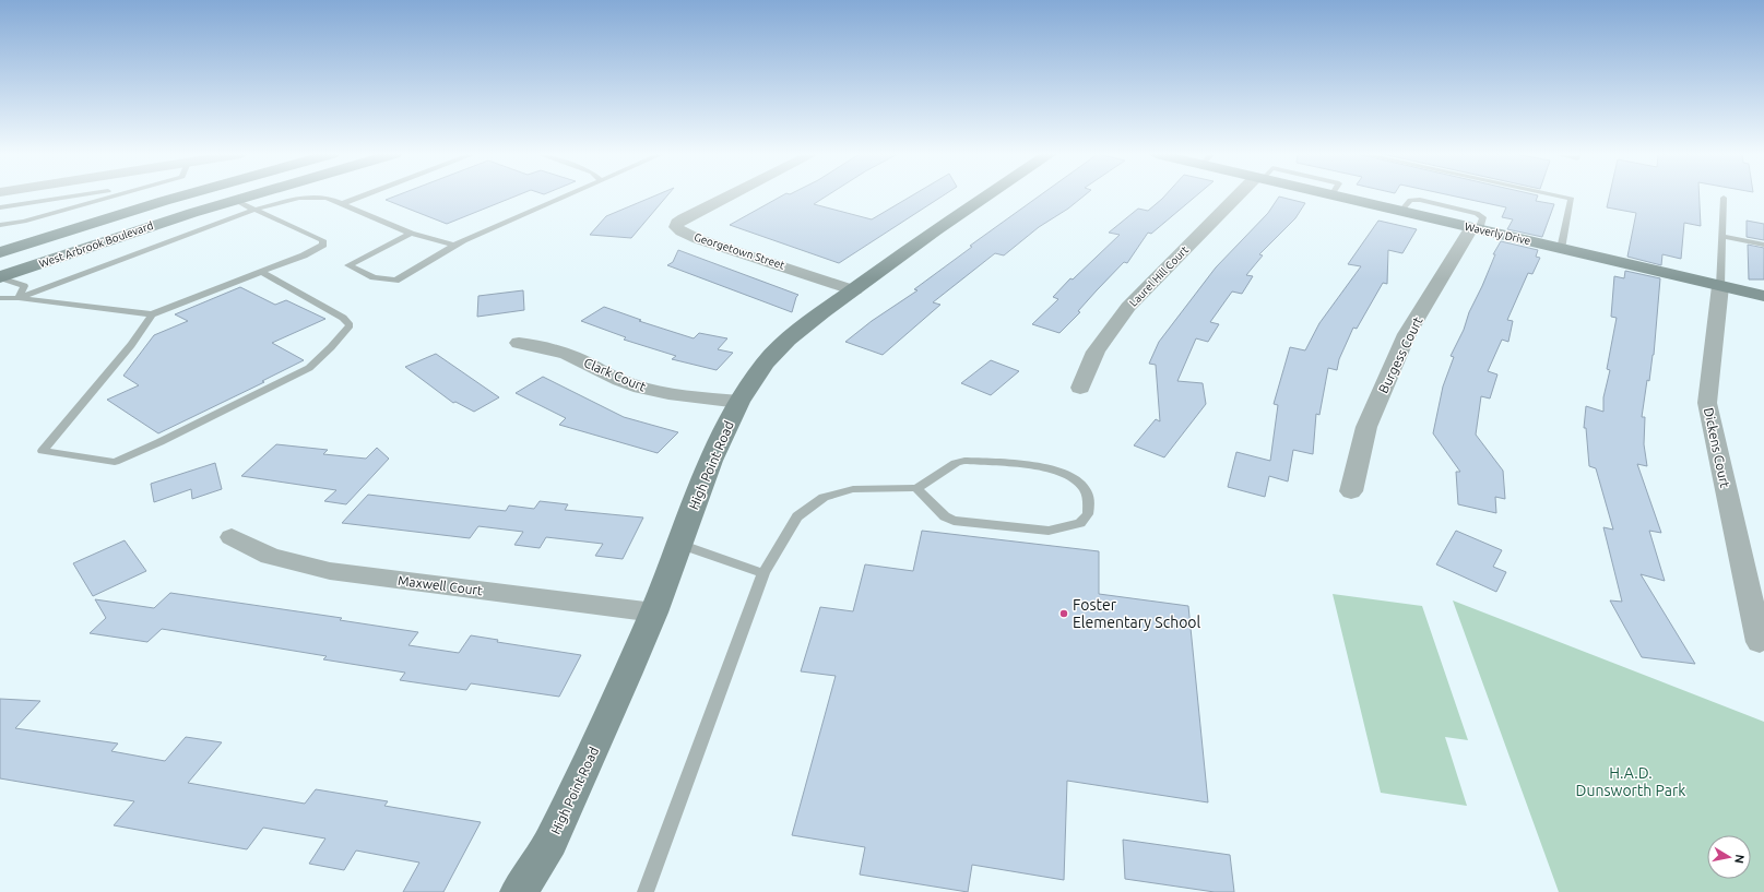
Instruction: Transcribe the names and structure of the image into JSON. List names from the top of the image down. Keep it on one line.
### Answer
{"streets":{"street":["Waverly Drive","West Arbrook Boulevard","Georgetown Street","Laurel Hill Court","Burgess Court","Clark Court","Dickens Court","High Point Road","Maxwell Court"]},"crossings":[["Waverly Drive","Burgess Court"],["Waverly Drive","Dickens Court"],["Georgetown Street","High Point Road"],["Clark Court","High Point Road"],["High Point Road","Maxwell Court"]],"parks":["H.A.D. Dunsworth Park"],"places":["Foster Elementary School"],"north":"right"}
